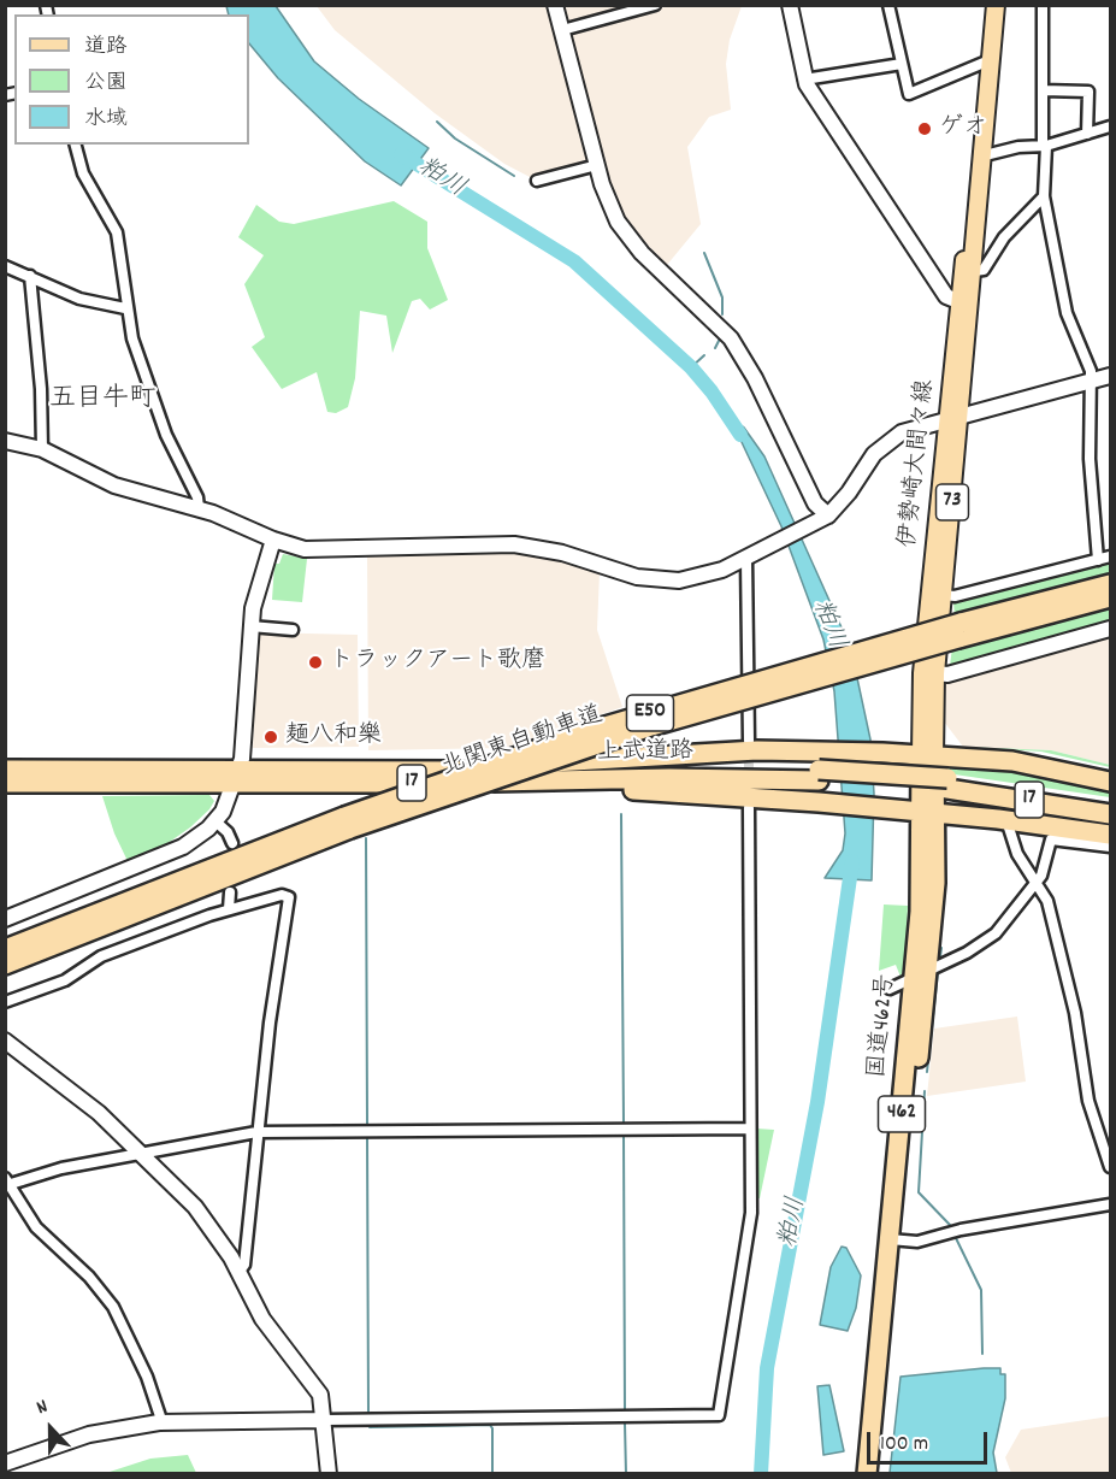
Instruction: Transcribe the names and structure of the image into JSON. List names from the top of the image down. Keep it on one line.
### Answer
{"streets":{"highway":["E50","北関東自動車道","上武道路","17","国道462号","462"],"main road":["伊勢崎大間々線","73"]},"crossings":[["伊勢崎大間々線","国道462号"]],"districts":["五目牛町"],"water":["粕川"],"places":["ゲオ","トラックアート歌麿","麺八和樂"],"legend":["道路","公園","水域"],"scale_bar":"100 m","north":"top"}
